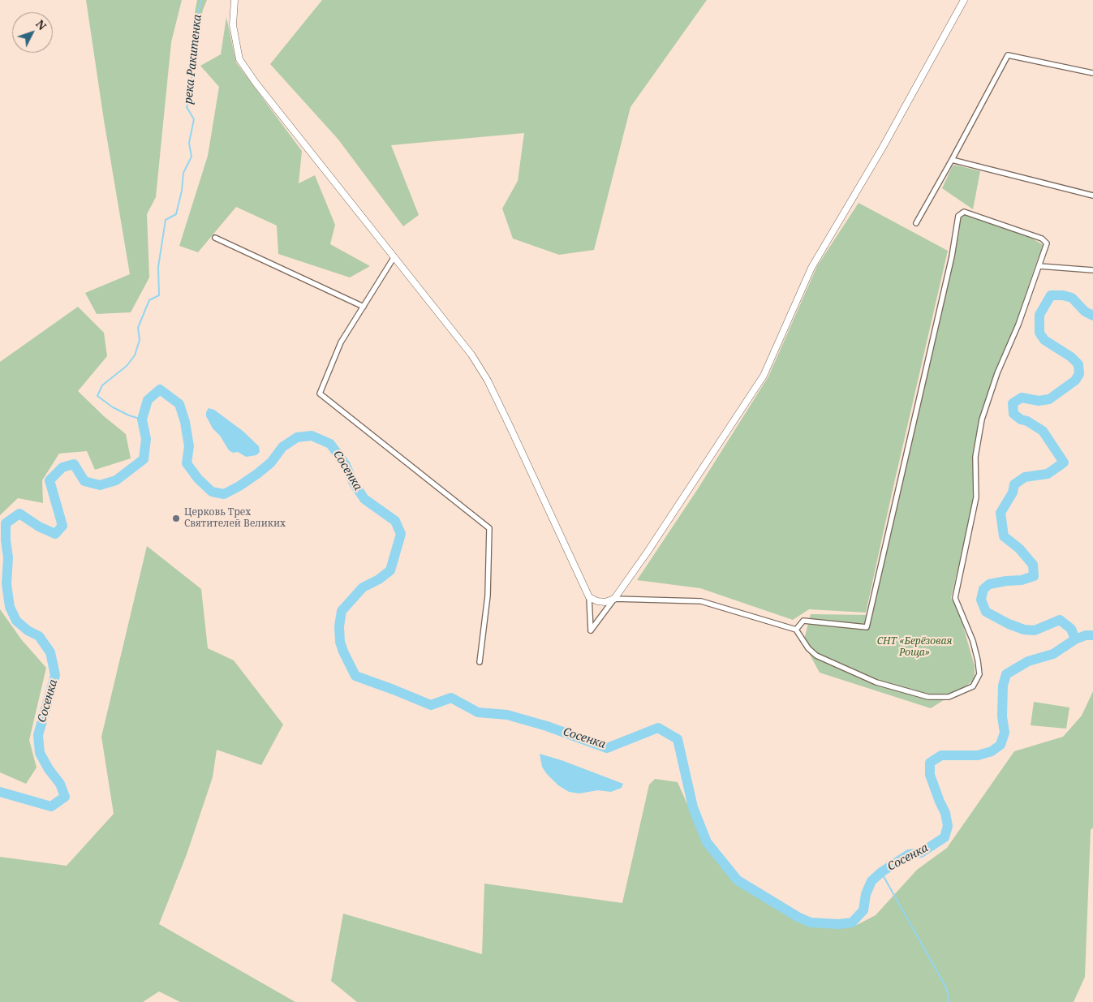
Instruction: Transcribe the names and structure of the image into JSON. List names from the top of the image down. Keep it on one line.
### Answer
{"water":["река Ракитенка","Сосенка"],"parks":["СНТ «Берёзовая Роща»"],"places":["Церковь Трех Святителей Великих"],"north":"top right"}
